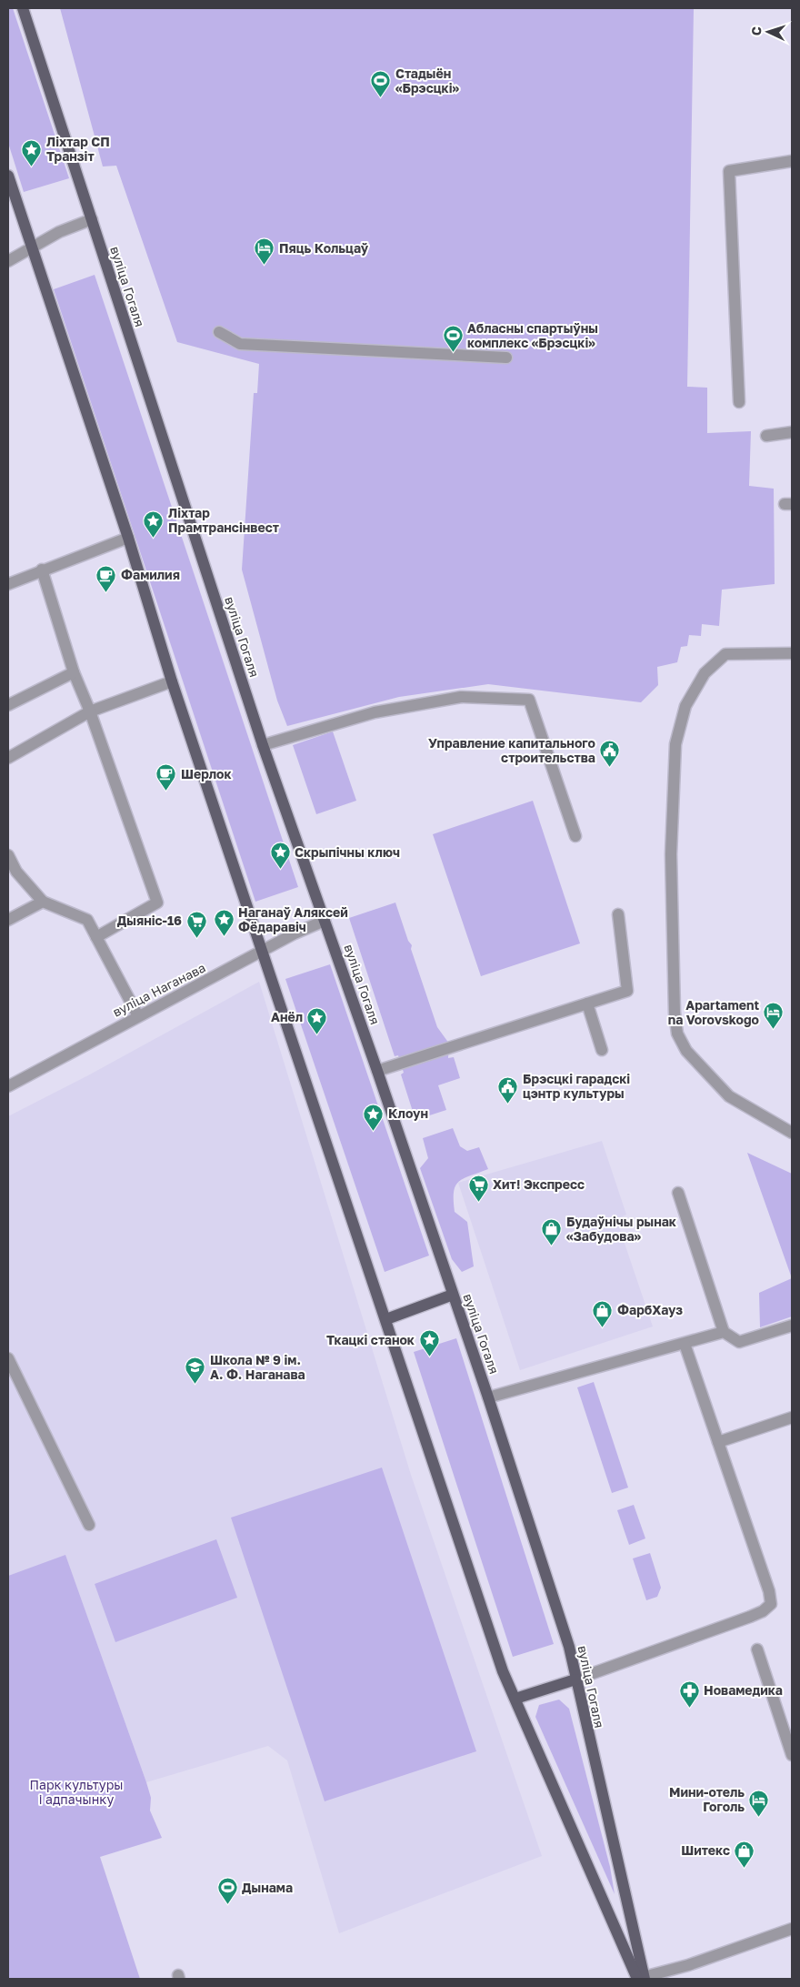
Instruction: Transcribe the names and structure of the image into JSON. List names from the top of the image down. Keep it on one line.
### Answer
{"streets":{"main road":["вуліца Гогаля"],"street":["вуліца Наганава"]},"crossings":[["вуліца Гогаля","вуліца Наганава"]],"parks":["Парк культуры і адпачынку"],"places":{"sports":["Стадыён «Брэсцкі»","Абласны спартыўны комплекс «Брэсцкі»","Дынама"],"place":["Ліхтар СП Транзіт","Ліхтар Прамтрансінвест","Скрыпічны ключ","Наганаў Аляксей Фёдаравіч","Анёл","Клоун","Ткацкі станок"],"hotel":["Пяць Кольцаў","Apartament na Vorovskogo","Мини-отель Гоголь"],"cafe":["Фамилия","Шерлок"],"public building":["Управление капитального строительства","Брэсцкі гарадскі цэнтр культуры"],"supermarket":["Дыяніс-16","Хит! Экспресс"],"shop":["Будаўнічы рынак «Забудова»","ФарбХауз","Шитекс"],"school or university":["Школа № 9 ім. А. Ф. Наганава"],"pharmacy":["Новамедика"]},"north":"left"}
